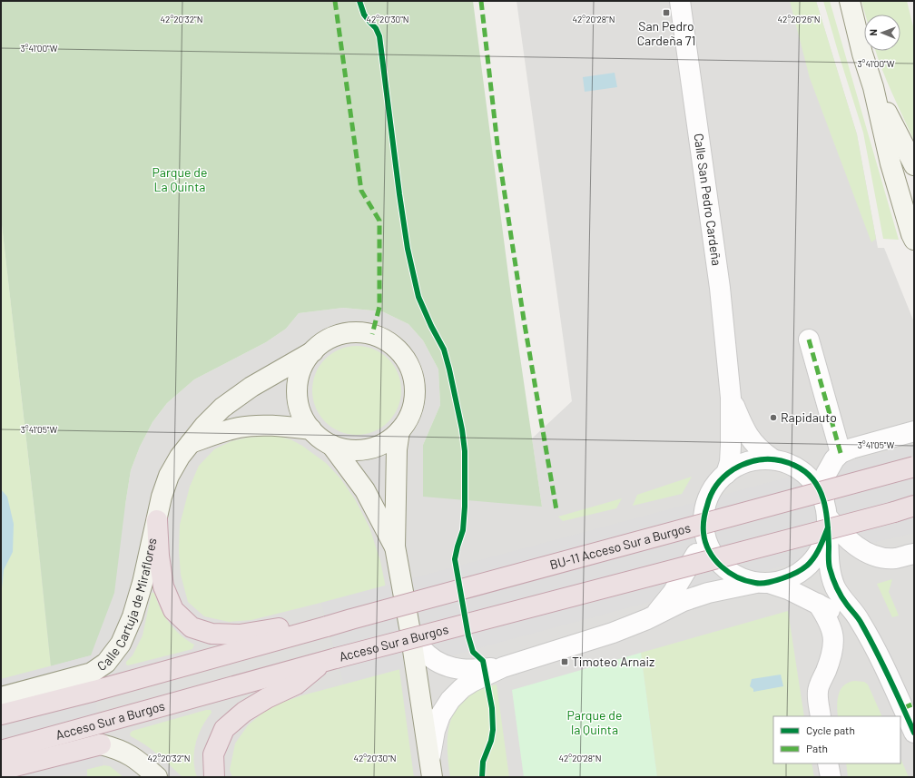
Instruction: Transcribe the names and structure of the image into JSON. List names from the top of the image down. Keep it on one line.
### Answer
{"streets":{"highway":["BU-11 Acceso Sur a Burgos","Acceso Sur a Burgos"],"main road":["Calle Cartuja de Miraflores"],"street":["Calle San Pedro Cardeña"]},"parks":["Parque de La Quinta","Parque de la Quinta"],"places":{"transit":["San Pedro Cardeña 71","Timoteo Arnaiz"],"other":["Rapidauto"]},"legend":["Cycle path","Path"],"north":"left","coordinates":["42°20'32\"N","42°20'30\"N","42°20'28\"N","42°20'26\"N","3°41'00\"W","3°41'05\"W"]}
